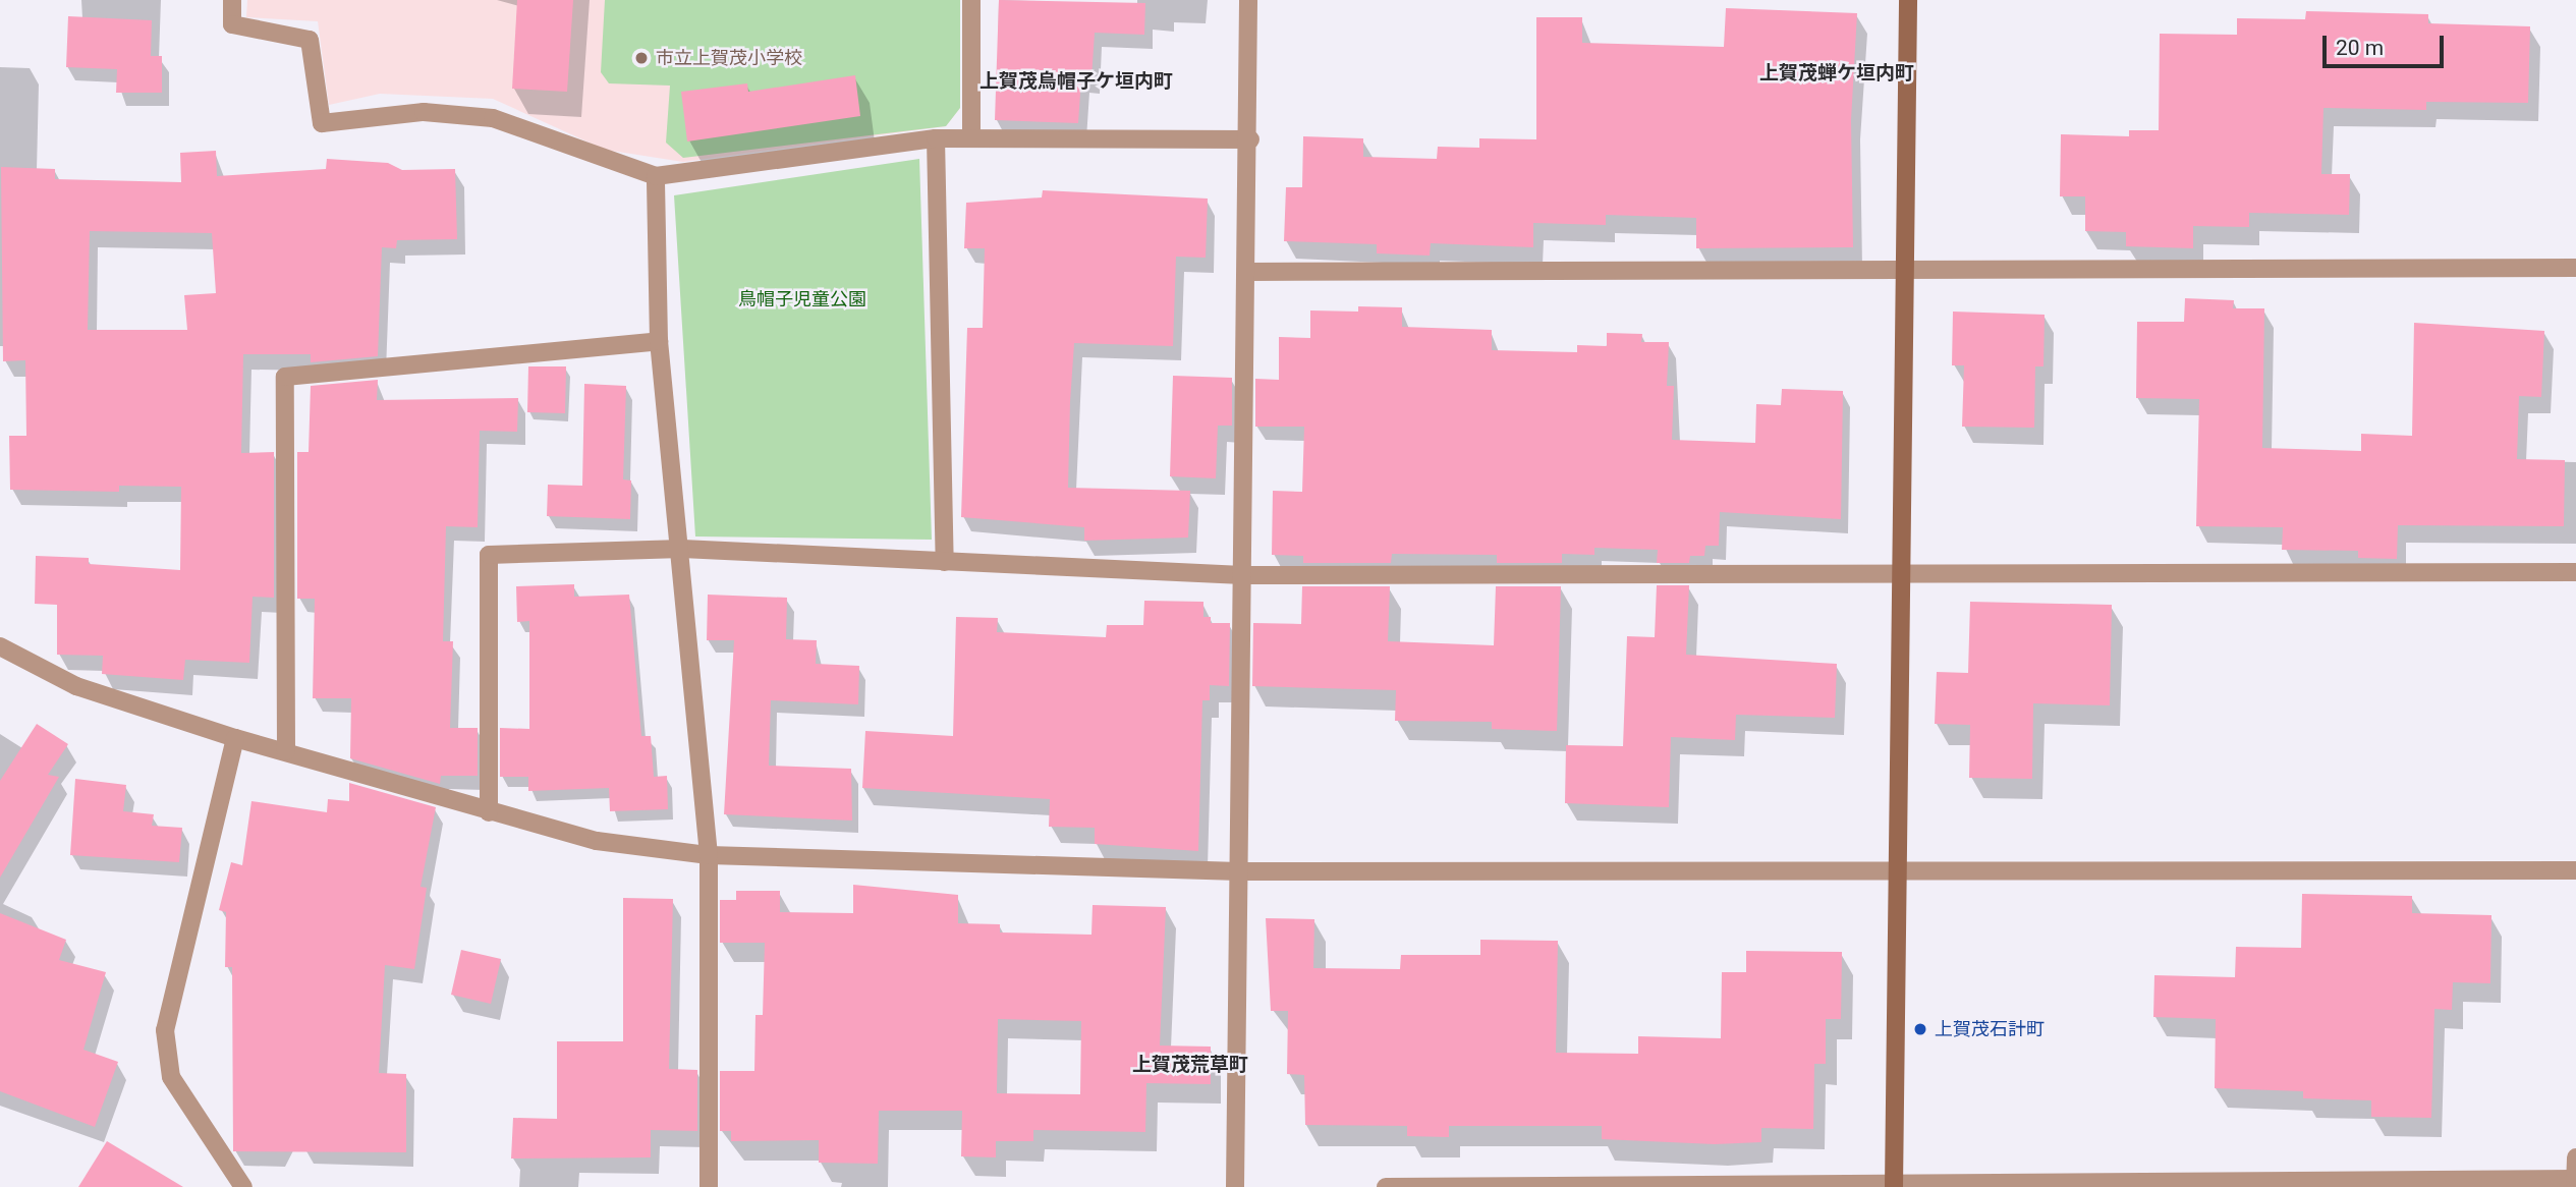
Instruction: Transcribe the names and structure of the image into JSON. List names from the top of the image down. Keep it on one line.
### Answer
{"districts":["上賀茂蝉ケ垣内町","上賀茂烏帽子ケ垣内町","上賀茂荒草町"],"parks":["鳥帽子児童公園"],"places":["市立上賀茂小学校","上賀茂石計町"],"scale_bar":"20 m"}
